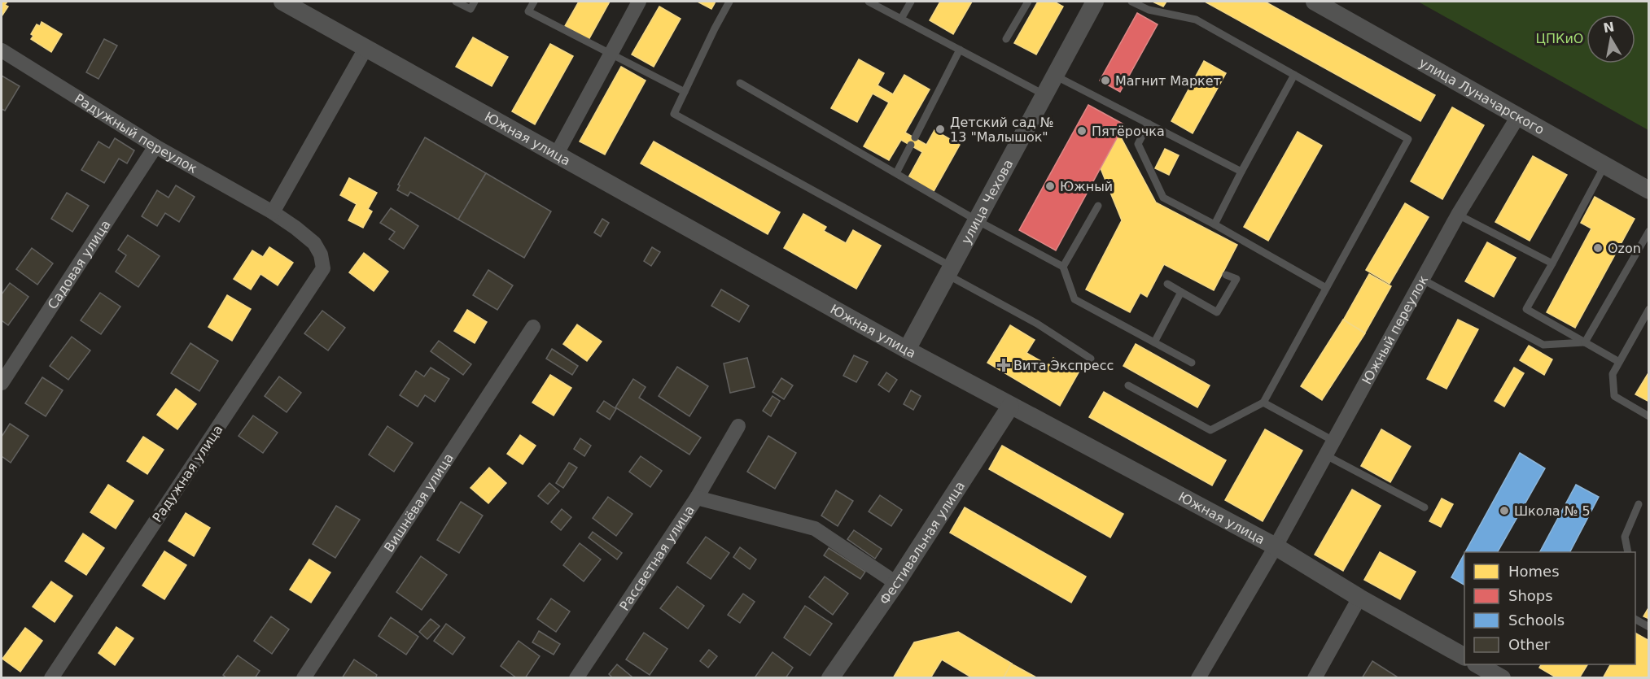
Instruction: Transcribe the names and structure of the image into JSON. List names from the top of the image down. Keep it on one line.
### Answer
{"streets":{"street":["улица Луначарского","Радужный переулок","Южная улица","улица Чехова","Садовая улица","Южный переулок","Радужная улица","Вишнёвая улица","Фестивальная улица","Рассветная улица"]},"crossings":[["улица Луначарского","Южный переулок"],["Радужный переулок","Садовая улица"],["Радужный переулок","Радужная улица"],["Южная улица","улица Чехова"],["Южная улица","Южный переулок"],["Южная улица","Фестивальная улица"],["Фестивальная улица","Рассветная улица"]],"parks":["ЦПКиО"],"places":{"other":["Магнит Маркет","Детский сад № 13 \"Малышок\"","Пятёрочка","Южный","Ozon","Школа № 5"],"health":["Вита Экспресс"]},"legend":["Homes","Shops","Schools","Other"],"north":"top"}
